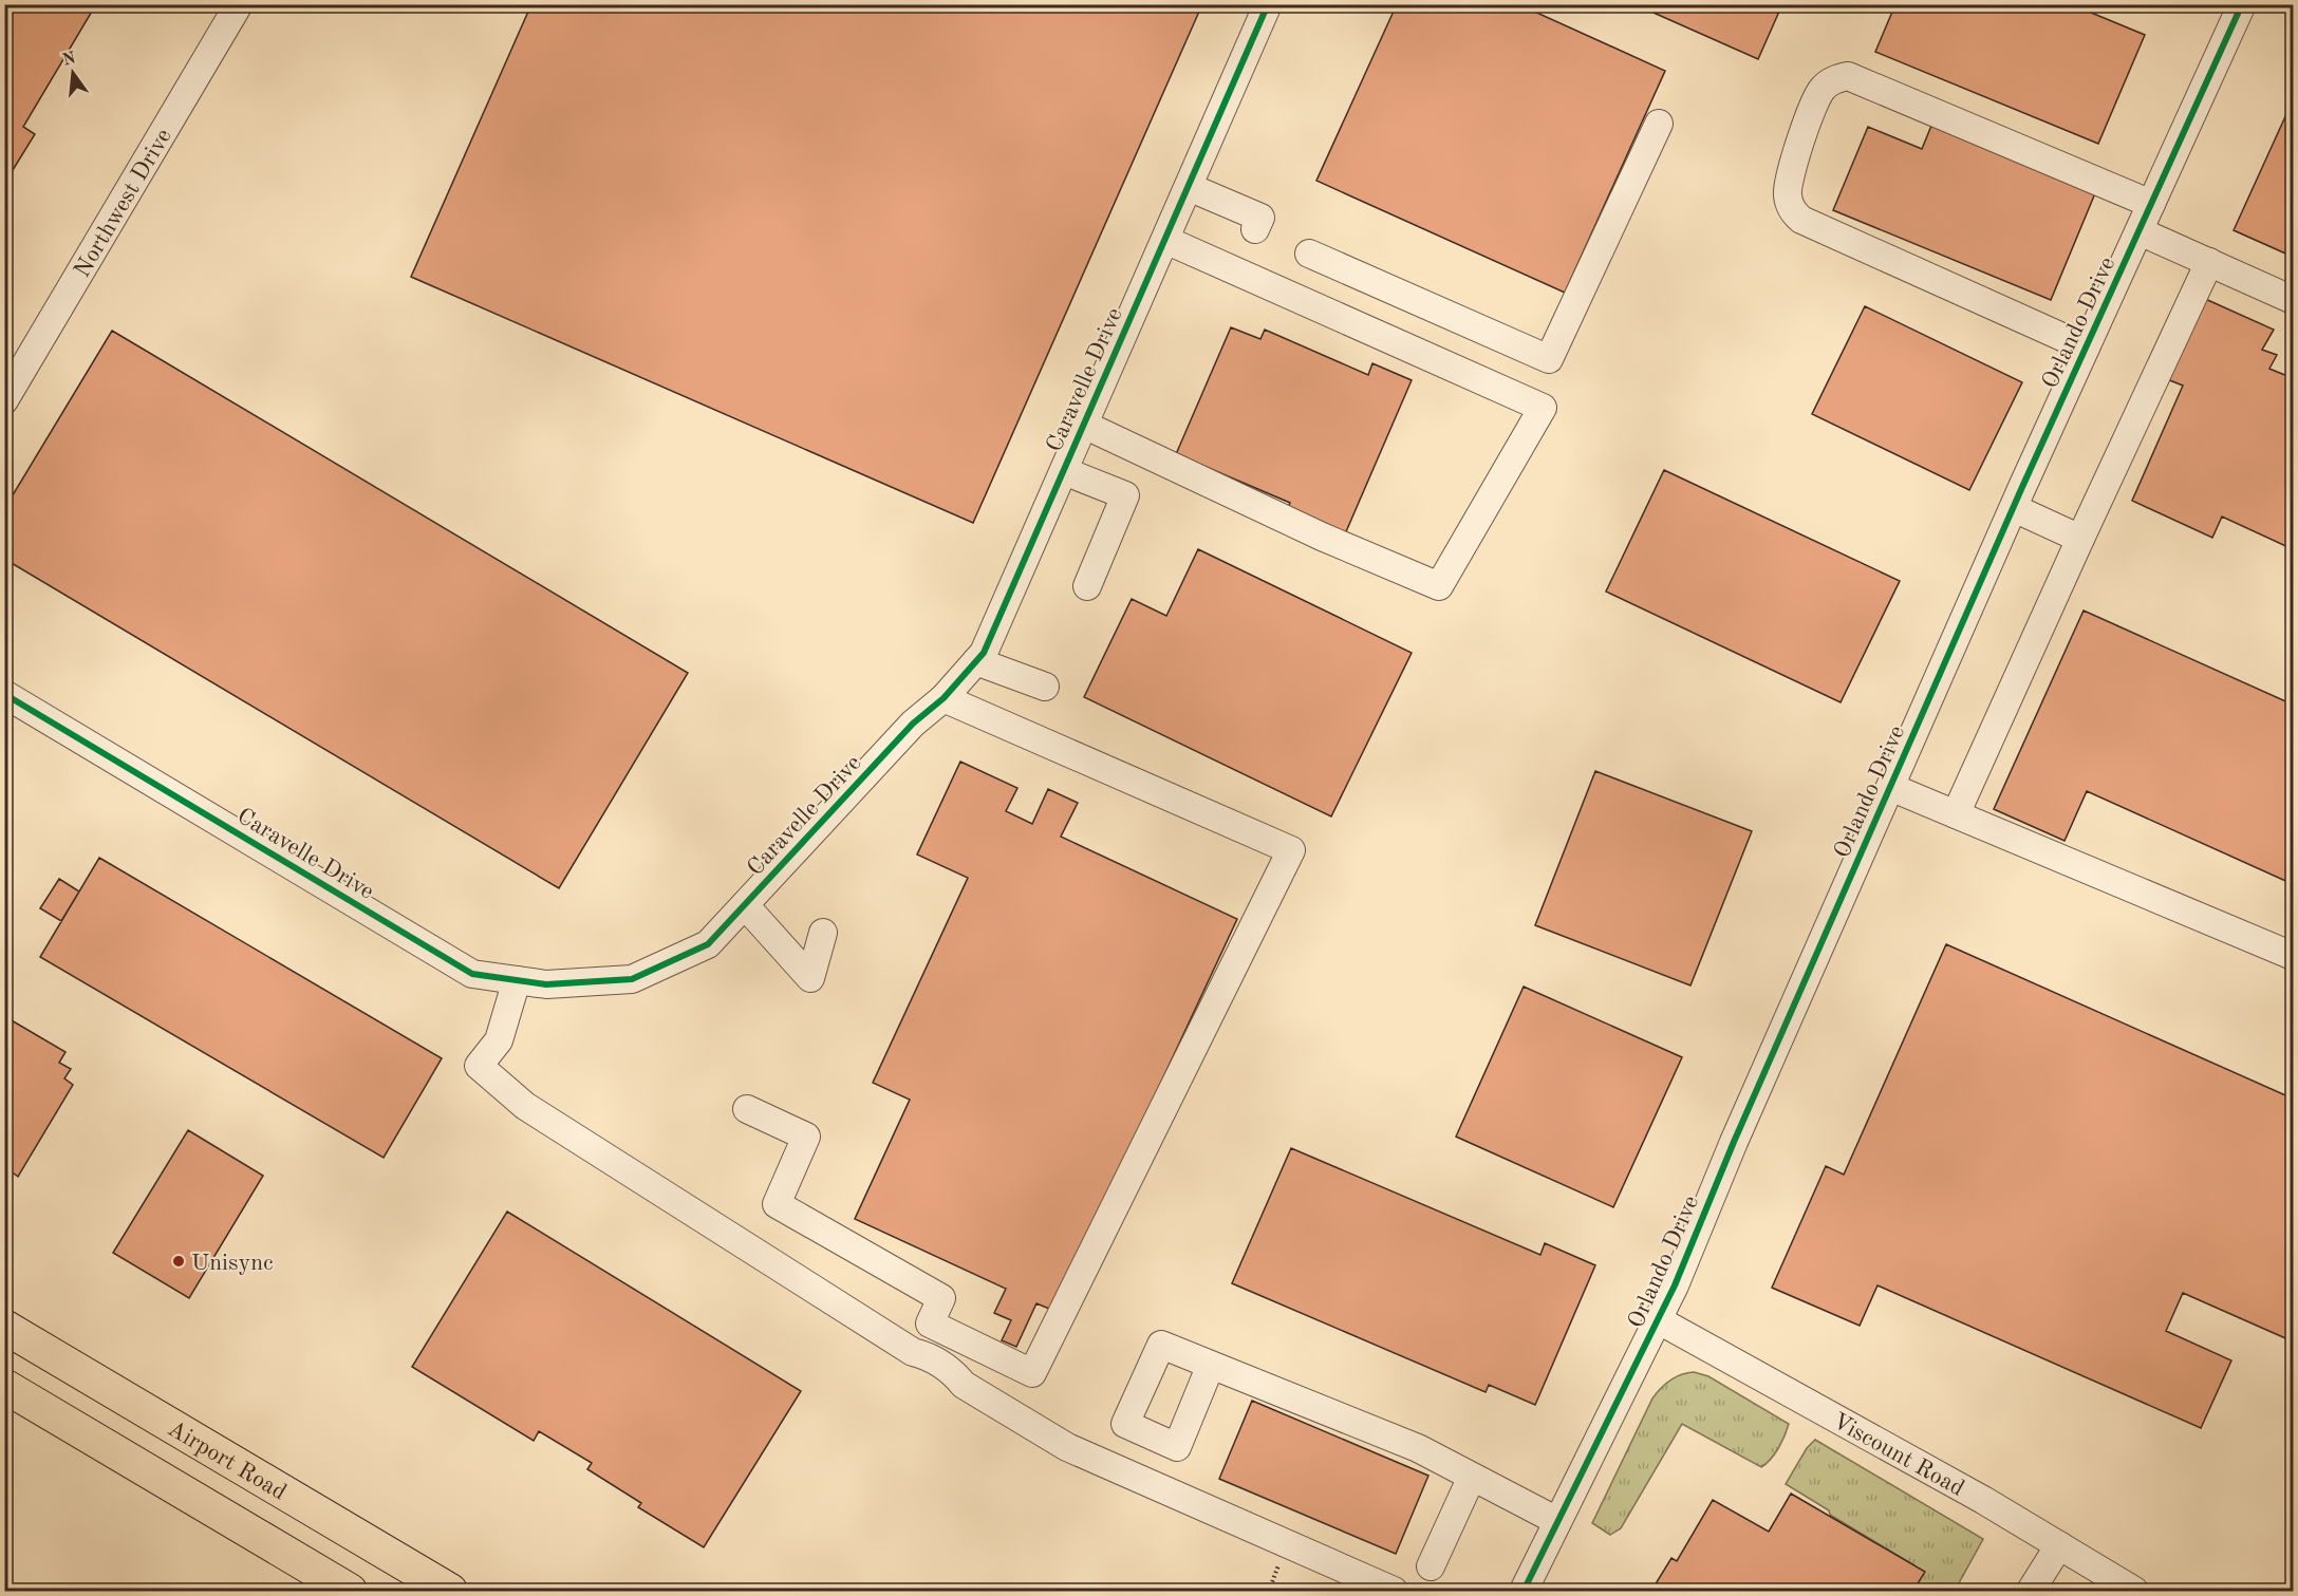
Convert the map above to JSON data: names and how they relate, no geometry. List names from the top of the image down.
{
  "streets": {
    "main road": ["Airport Road"],
    "street": [
      "Northwest Drive",
      "Orlando Drive",
      "Caravelle Drive",
      "Viscount Road"
    ]
  },
  "crossings": [
    ["Orlando Drive", "Viscount Road"]
  ],
  "places": ["Unisync"],
  "north": "top"
}
